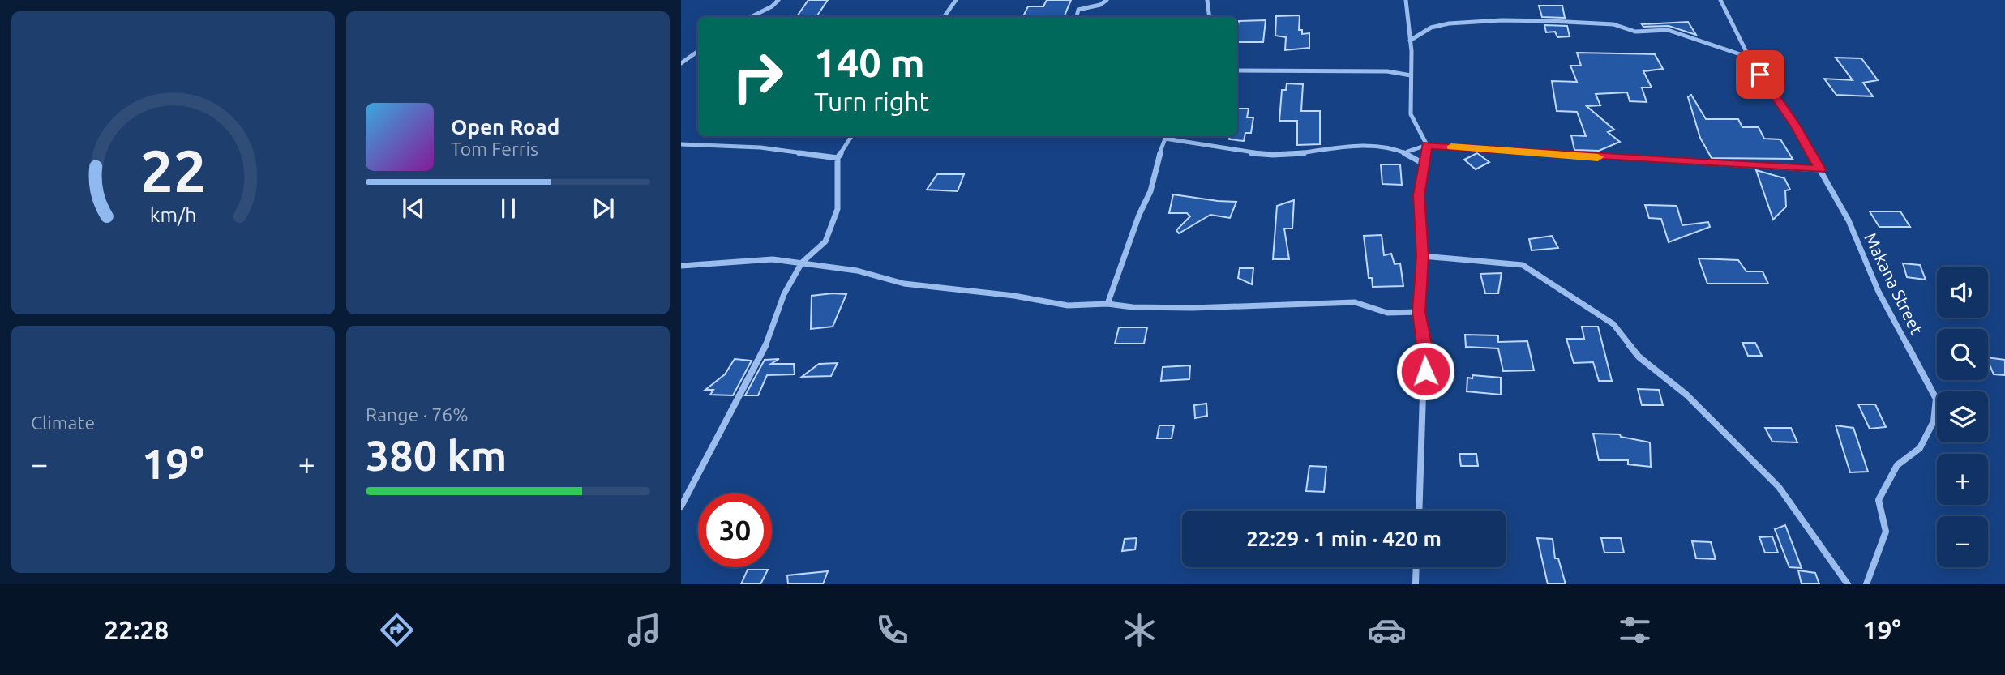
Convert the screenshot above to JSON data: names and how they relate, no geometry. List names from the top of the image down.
{
  "streets": {
    "street": ["Makana Street"]
  },
  "page": {
    "turn": ["140 m", "Turn right"],
    "song": ["Open Road", "Tom Ferris"],
    "map_buttons": ["+", "−"],
    "tile": [
      "Climate",
      ["Range · 76%", "380 km"]
    ],
    "heat": ["−", "19°", "+"],
    "limit": "30",
    "trip": "22:29 · 1 min · 420 m",
    "tabs": ["22:28", "19°"],
    "gauge": ["22", "km/h"]
  }
}
